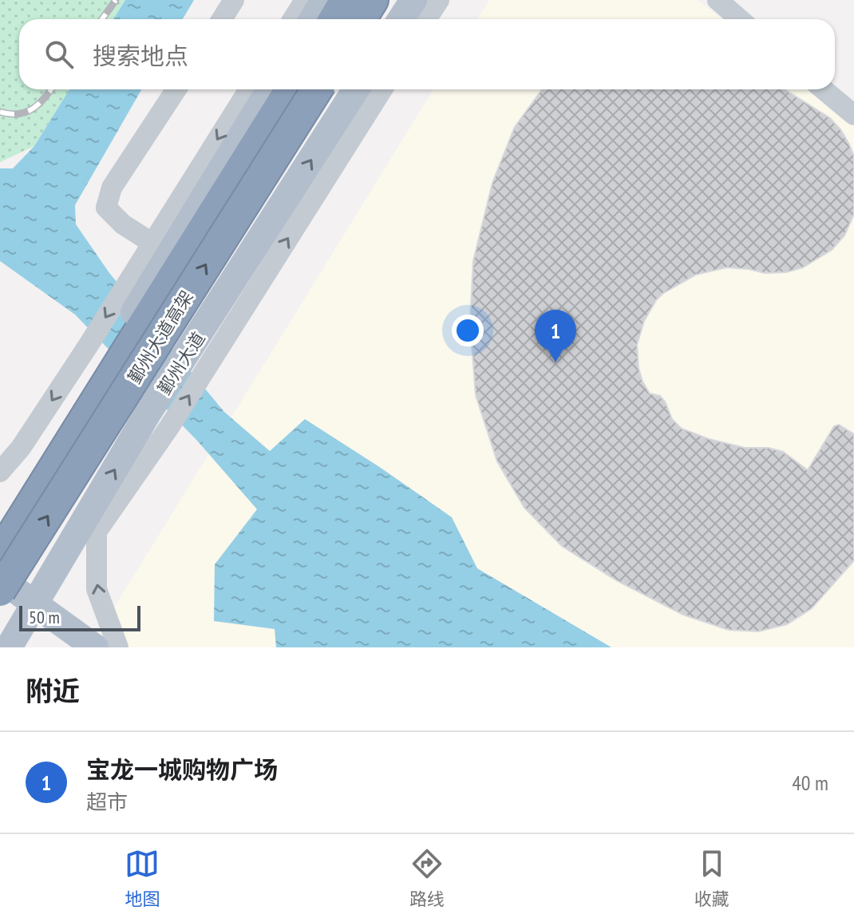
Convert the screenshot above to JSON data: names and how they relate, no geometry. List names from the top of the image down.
{
  "streets": {
    "highway": ["鄞州大道高架"],
    "main road": ["鄞州大道"]
  },
  "scale_bar": "50 m",
  "page": {
    "search": "搜索地点",
    "pins": "1",
    "scale": "50 m",
    "heading": "附近",
    "list": [
      {
        "mark": "1",
        "name": "宝龙一城购物广场",
        "note": "超市",
        "value": "40 m"
      }
    ],
    "nav": ["地图", "路线", "收藏"]
  }
}
